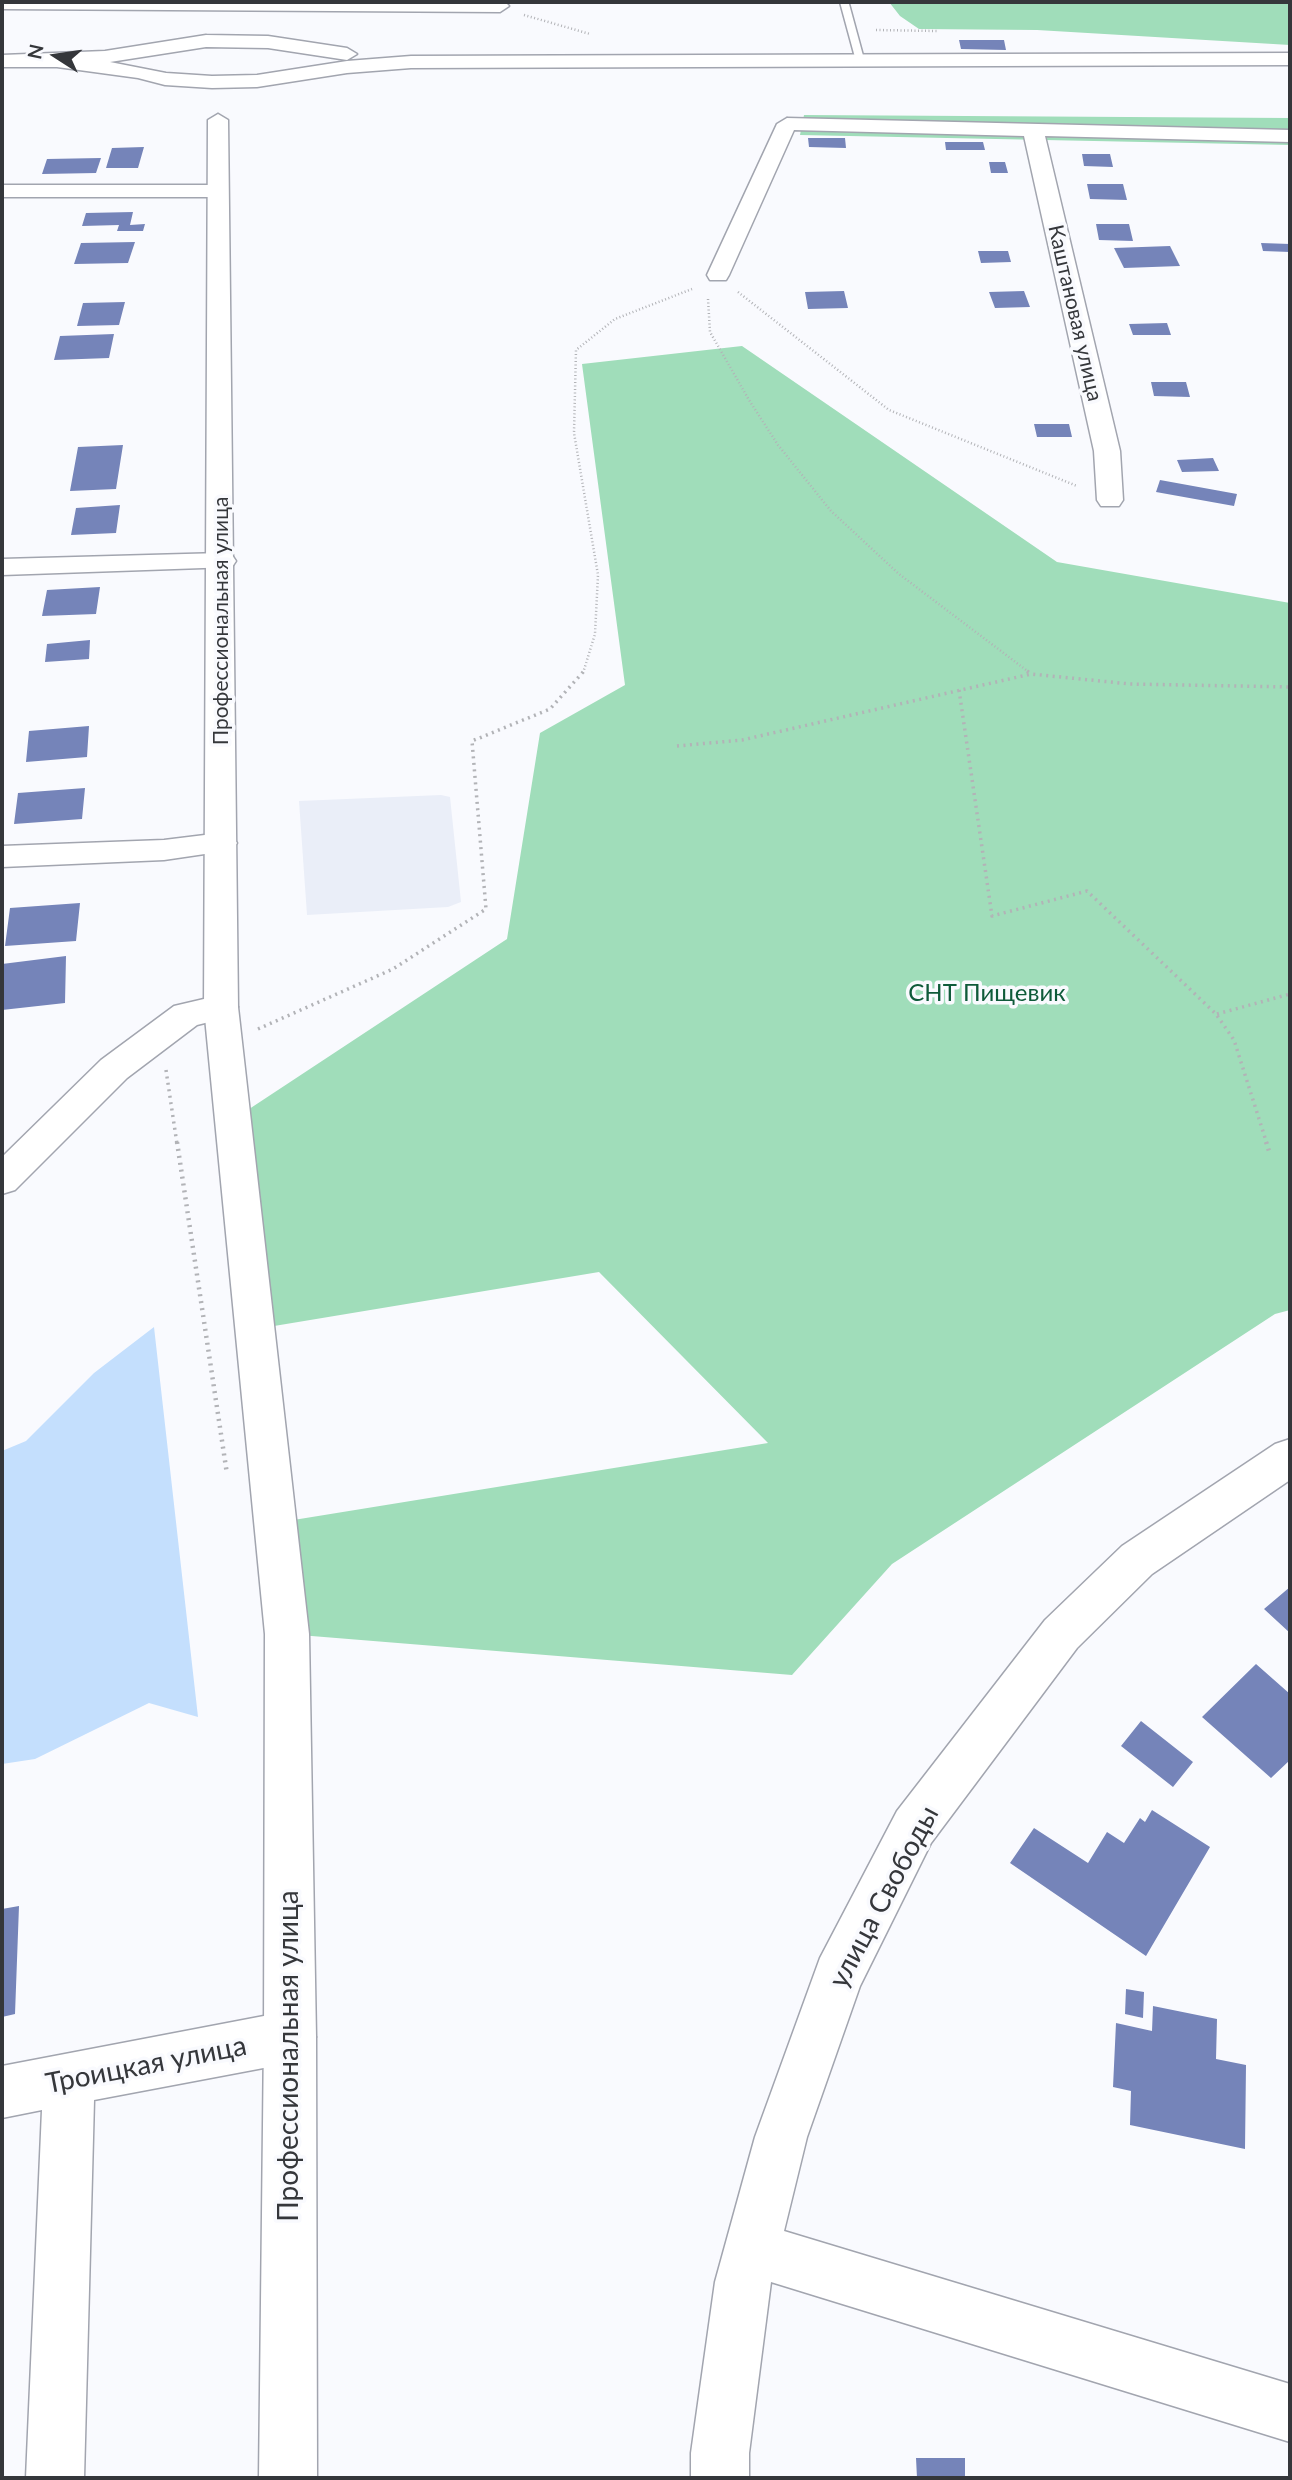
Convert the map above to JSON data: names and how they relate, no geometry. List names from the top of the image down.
{
  "streets": {
    "street": [
      "Каштановая улица",
      "Профессиональная улица",
      "улица Свободы",
      "Троицкая улица"
    ]
  },
  "crossings": [
    ["Профессиональная улица", "Троицкая улица"]
  ],
  "parks": ["СНТ Пищевик"],
  "north": "left"
}
